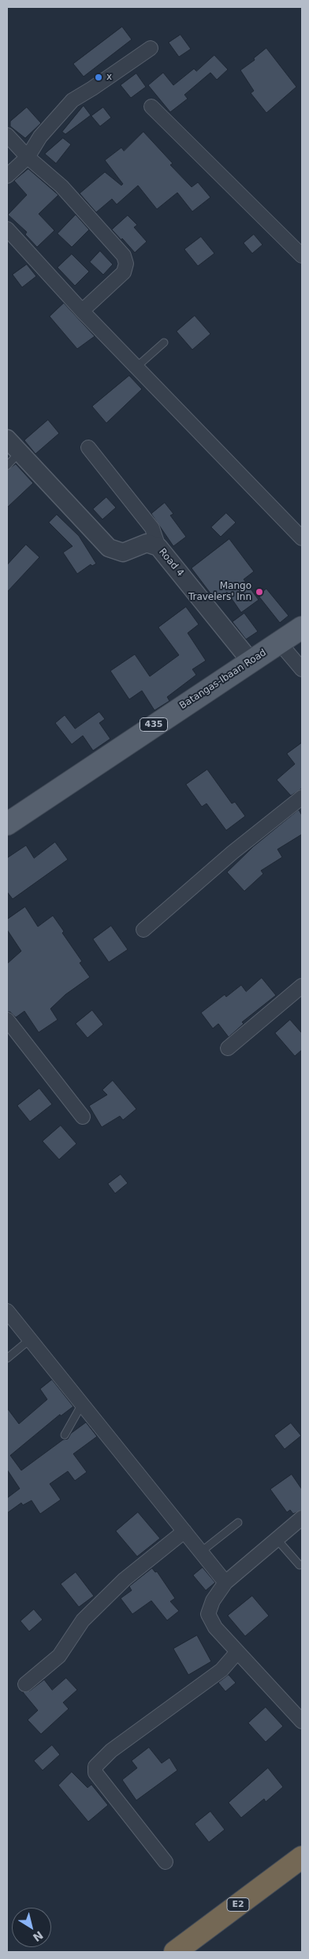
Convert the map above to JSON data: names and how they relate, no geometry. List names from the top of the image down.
{
  "streets": {
    "highway": ["E2"],
    "main road": ["Batangas-Ibaan Road", "435"],
    "street": ["Road 4"]
  },
  "crossings": [
    ["Road 4", "Batangas-Ibaan Road"]
  ],
  "places": ["x", "Mango Travelers' Inn"],
  "north": "bottom right"
}
